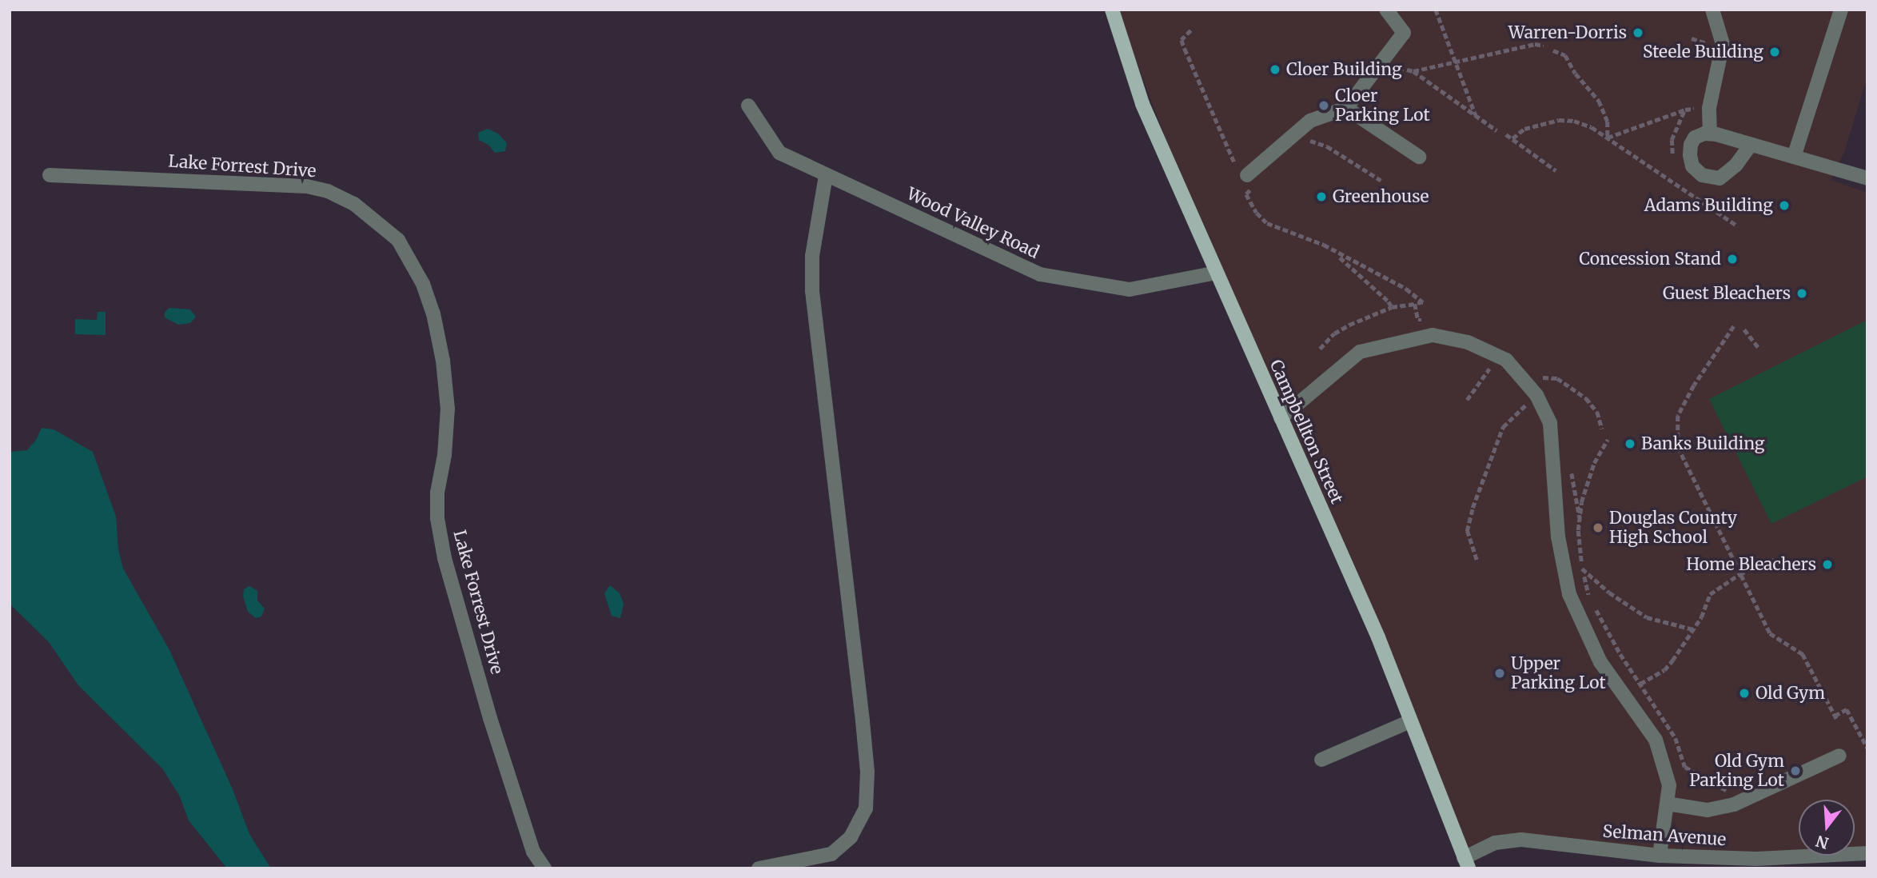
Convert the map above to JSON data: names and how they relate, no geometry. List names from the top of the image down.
{
  "streets": {
    "main road": ["Campbellton Street"],
    "street": ["Lake Forrest Drive", "Wood Valley Road", "Selman Avenue"]
  },
  "crossings": [
    ["Wood Valley Road", "Campbellton Street"],
    ["Campbellton Street", "Selman Avenue"]
  ],
  "places": [
    "Warren-Dorris",
    "Steele Building",
    "Cloer Building",
    "Cloer Parking Lot",
    "Greenhouse",
    "Adams Building",
    "Concession Stand",
    "Guest Bleachers",
    "Banks Building",
    "Douglas County High School",
    "Home Bleachers",
    "Upper Parking Lot",
    "Old Gym",
    "Old Gym Parking Lot"
  ],
  "north": "bottom"
}
